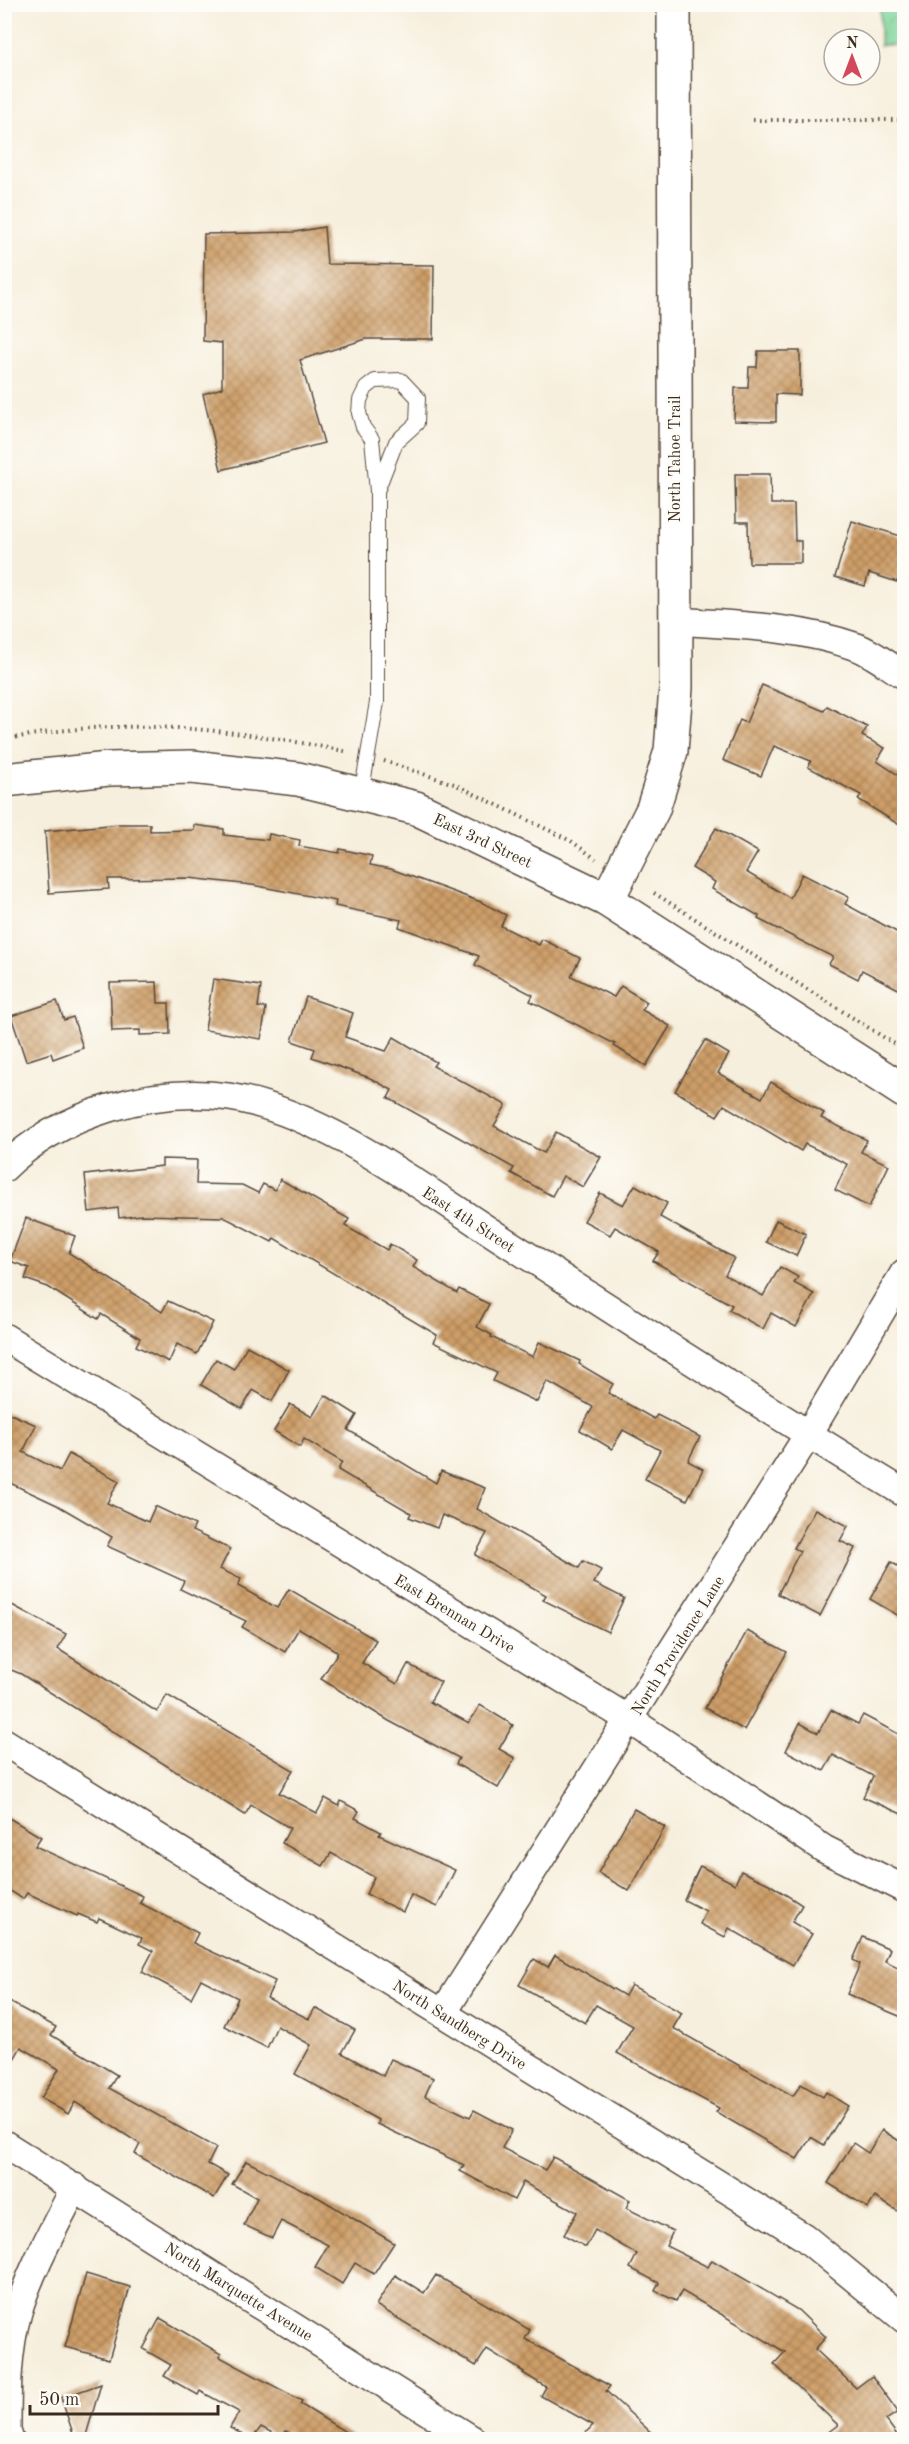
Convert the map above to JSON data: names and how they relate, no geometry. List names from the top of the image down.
{
  "streets": {
    "street": [
      "North Tahoe Trail",
      "East 3rd Street",
      "East 4th Street",
      "East Brennan Drive",
      "North Providence Lane",
      "North Sandberg Drive",
      "North Marquette Avenue"
    ]
  },
  "crossings": [
    ["North Tahoe Trail", "East 3rd Street"],
    ["East 4th Street", "North Providence Lane"],
    ["East Brennan Drive", "North Providence Lane"],
    ["North Providence Lane", "North Sandberg Drive"]
  ],
  "scale_bar": "50 m",
  "north": "top"
}
